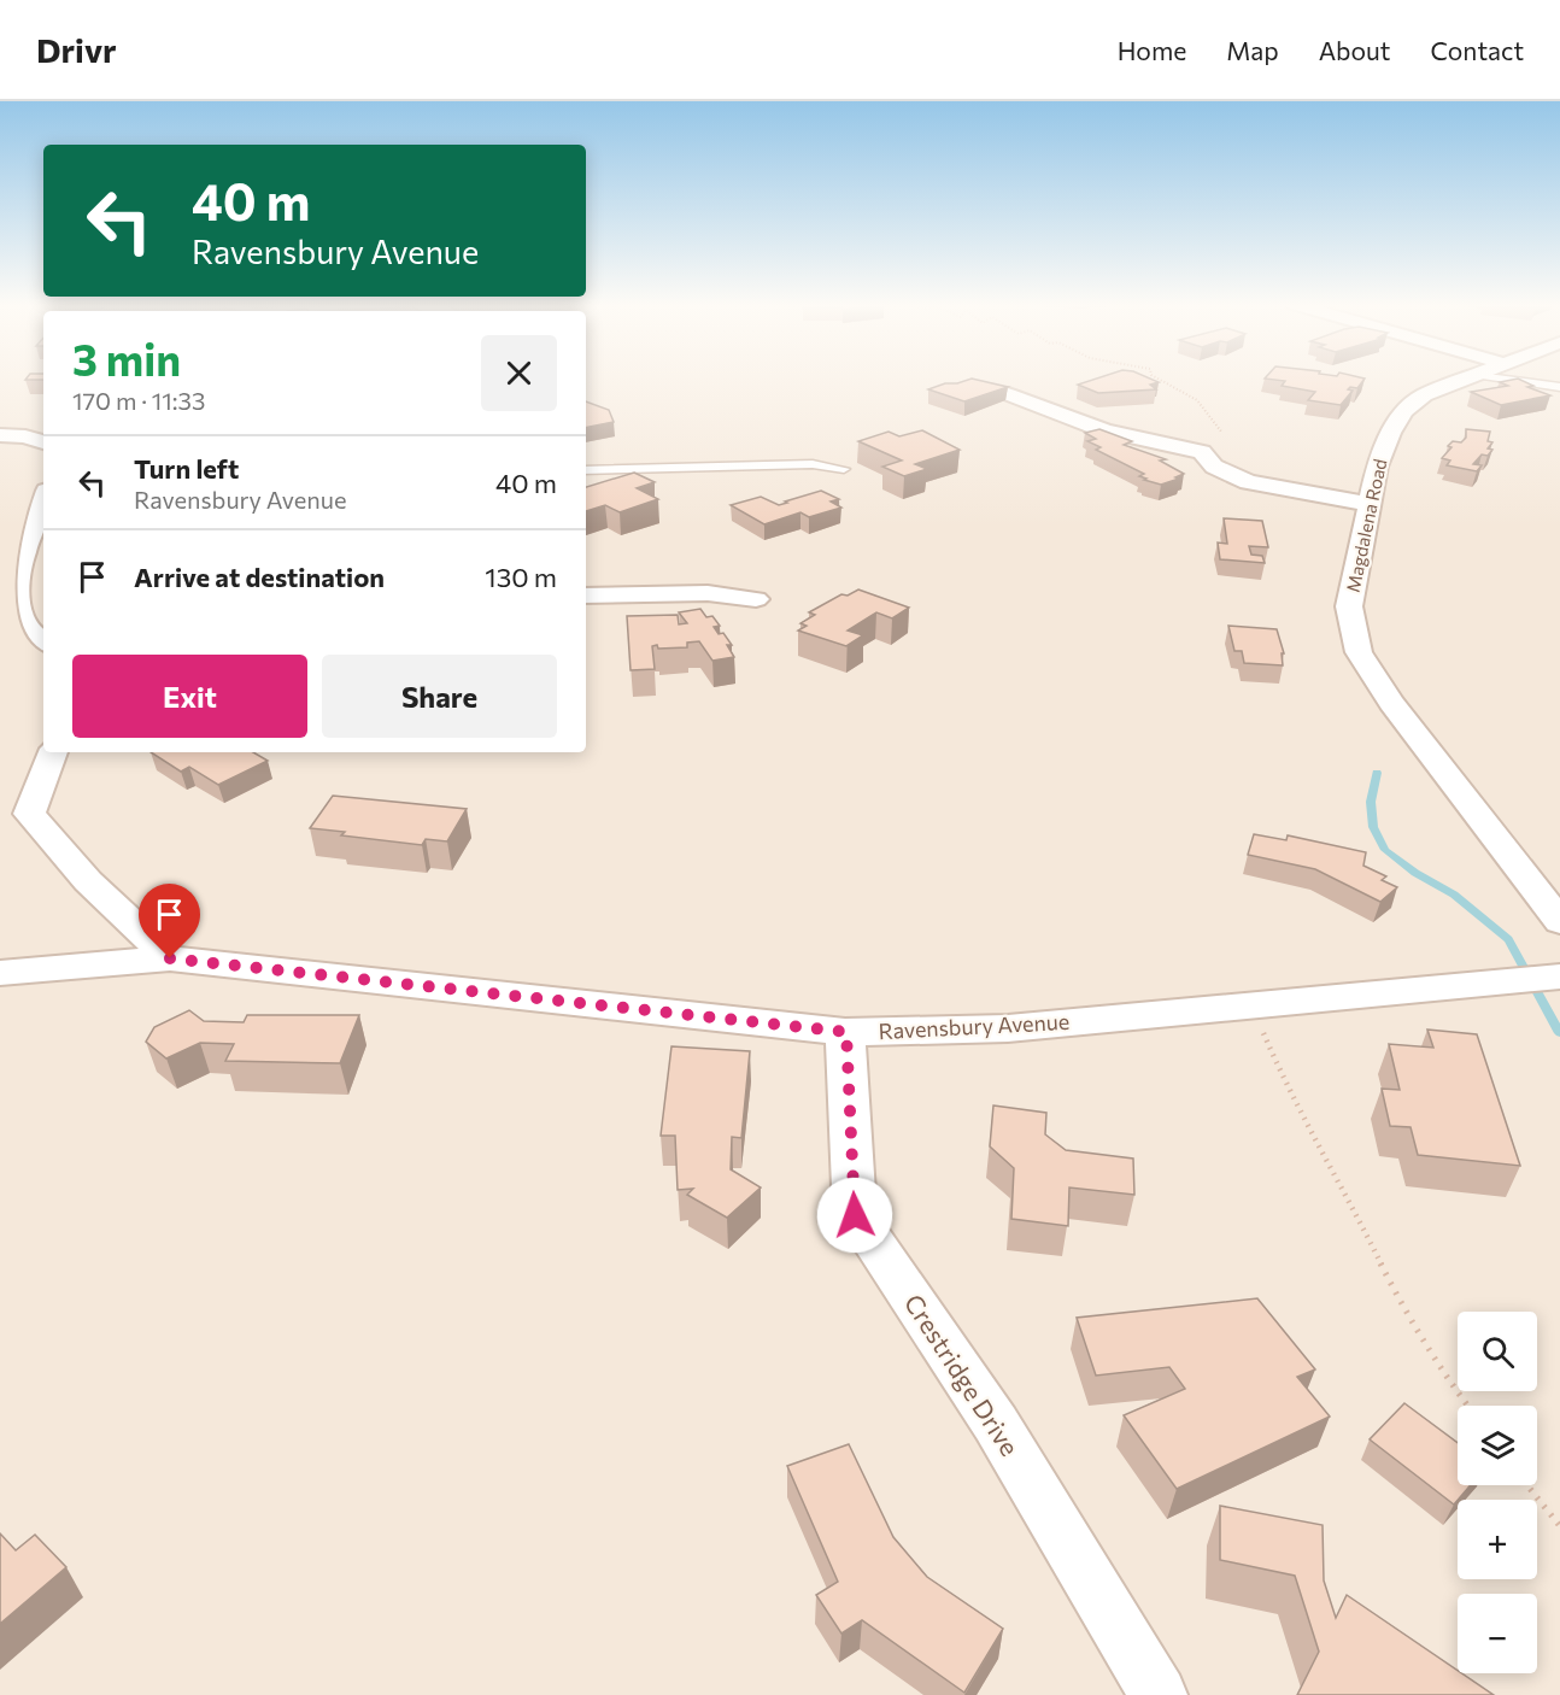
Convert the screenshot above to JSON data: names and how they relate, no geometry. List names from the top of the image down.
{
  "streets": {
    "street": ["Magdalena Road", "Ravensbury Avenue", "Crestridge Drive"]
  },
  "crossings": [
    ["Ravensbury Avenue", "Crestridge Drive"]
  ],
  "page": {
    "header": "Drivr",
    "nav": [
      "Home",
      "Map",
      "About",
      "Contact"
    ],
    "turn": ["40 m", "Ravensbury Avenue"],
    "heading": ["3 min", "170 m · 11:33"],
    "list": [
      {
        "name": "Turn left",
        "note": "Ravensbury Avenue",
        "value": "40 m"
      },
      {
        "name": "Arrive at destination",
        "value": "130 m"
      }
    ],
    "buttons": ["Exit", "Share"],
    "map_buttons": ["+", "−"]
  }
}
